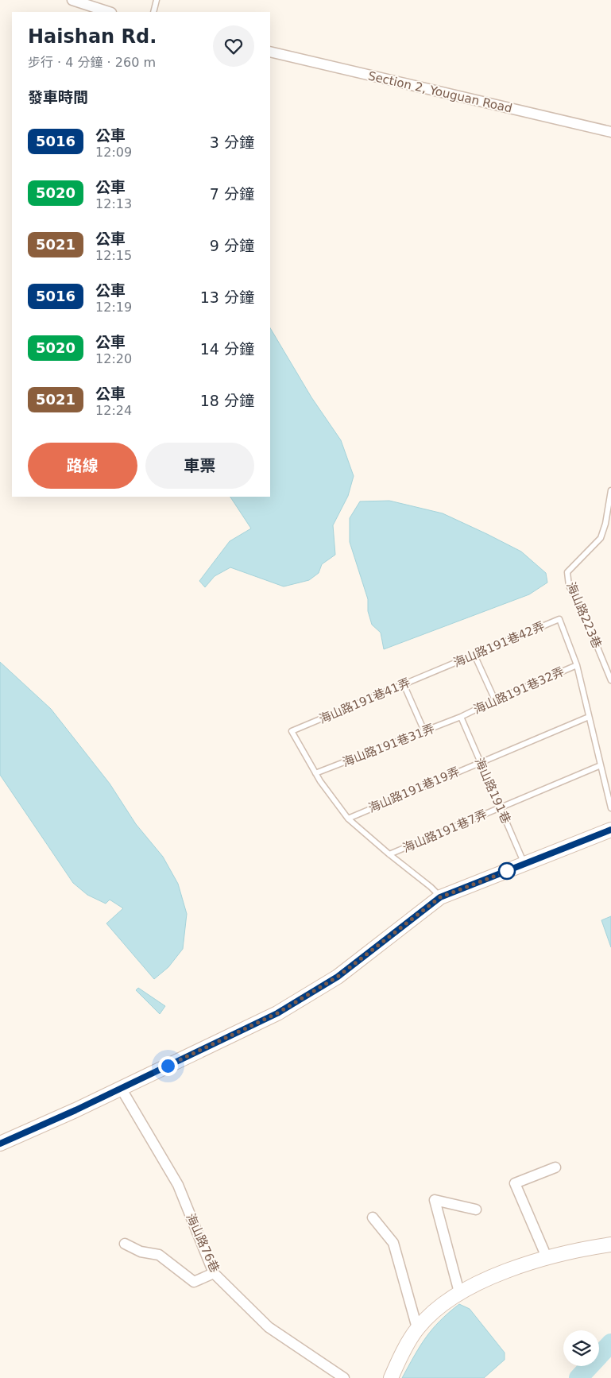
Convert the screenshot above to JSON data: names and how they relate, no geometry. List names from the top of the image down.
{
  "streets": {
    "street": ["Section 2, Youguan Road", "海山路76巷"],
    "lane": [
      "海山路223巷",
      "海山路191巷42弄",
      "海山路191巷32弄",
      "海山路191巷41弄",
      "海山路191巷31弄",
      "海山路191巷19弄",
      "海山路191巷",
      "海山路191巷7弄"
    ]
  },
  "crossings": [
    ["海山路191巷42弄", "海山路191巷32弄"],
    ["海山路191巷42弄", "海山路191巷41弄"],
    ["海山路191巷32弄", "海山路191巷31弄"],
    ["海山路191巷32弄", "海山路191巷"],
    ["海山路191巷41弄", "海山路191巷31弄"],
    ["海山路191巷31弄", "海山路191巷"],
    ["海山路191巷19弄", "海山路191巷"],
    ["海山路191巷", "海山路191巷7弄"]
  ],
  "lines": ["bus line 5016"],
  "page": {
    "heading": [
      ["Haishan Rd.", "步行 · 4 分鐘 · 260 m"],
      "發車時間"
    ],
    "list": [
      {
        "mark": "5016",
        "name": "公車",
        "note": "12:09",
        "value": "3 分鐘"
      },
      {
        "mark": "5020",
        "name": "公車",
        "note": "12:13",
        "value": "7 分鐘"
      },
      {
        "mark": "5021",
        "name": "公車",
        "note": "12:15",
        "value": "9 分鐘"
      },
      {
        "mark": "5016",
        "name": "公車",
        "note": "12:19",
        "value": "13 分鐘"
      },
      {
        "mark": "5020",
        "name": "公車",
        "note": "12:20",
        "value": "14 分鐘"
      },
      {
        "mark": "5021",
        "name": "公車",
        "note": "12:24",
        "value": "18 分鐘"
      }
    ],
    "buttons": ["路線", "車票"]
  }
}
